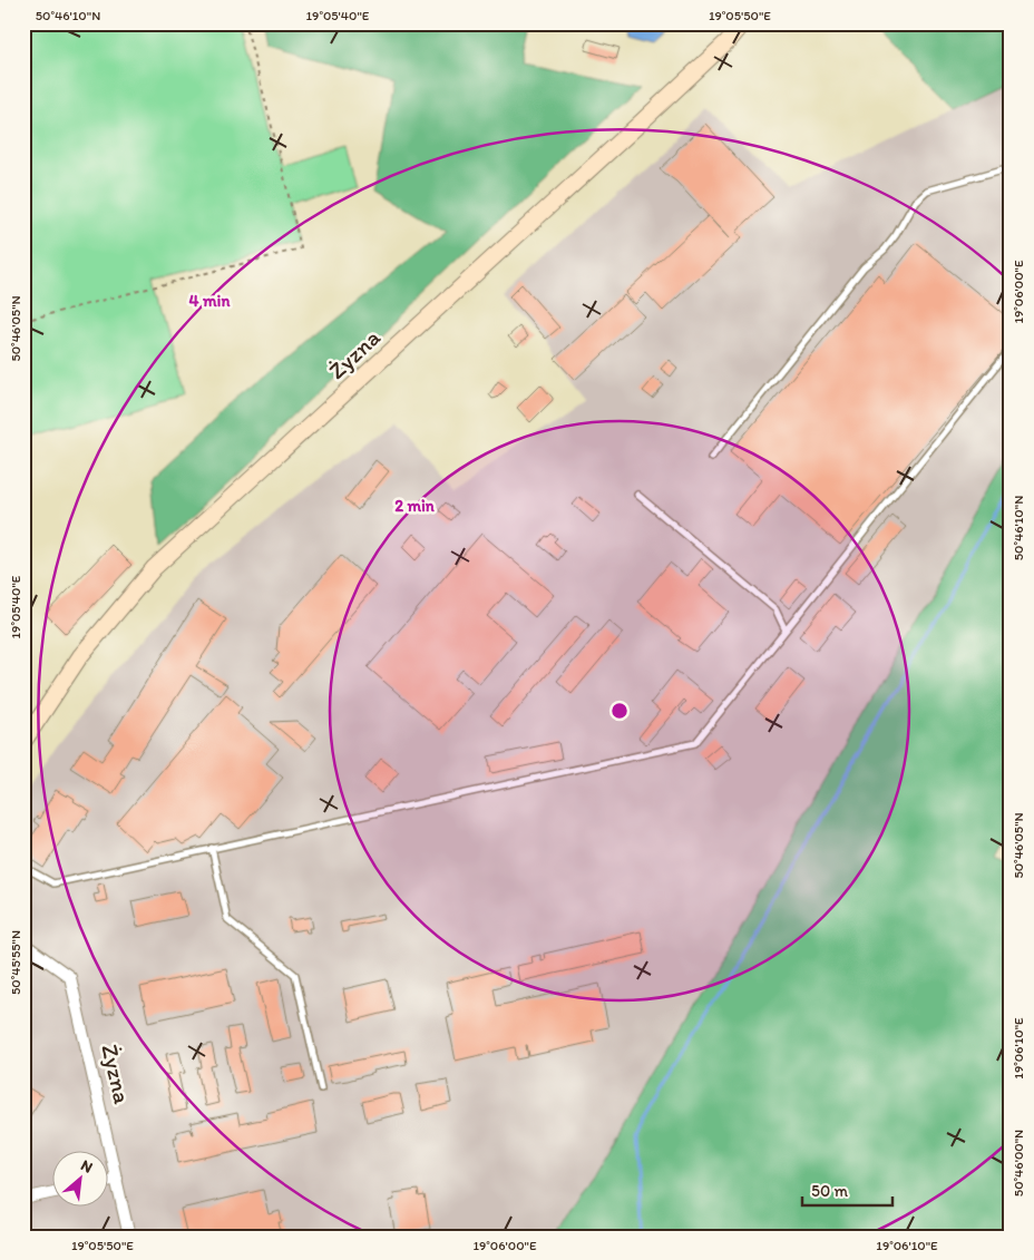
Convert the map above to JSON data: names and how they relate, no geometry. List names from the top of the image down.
{
  "streets": {
    "street": ["Żyzna"]
  },
  "scale_bar": "50 m",
  "north": "top right",
  "coordinates": [
    "50°46'10\"N",
    "19°05'40\"E",
    "19°05'50\"E",
    "19°06'00\"E",
    "50°46'05\"N",
    "50°45'55\"N",
    "19°06'10\"E",
    "50°46'00\"N"
  ],
  "rings": ["4 min", "2 min"]
}
